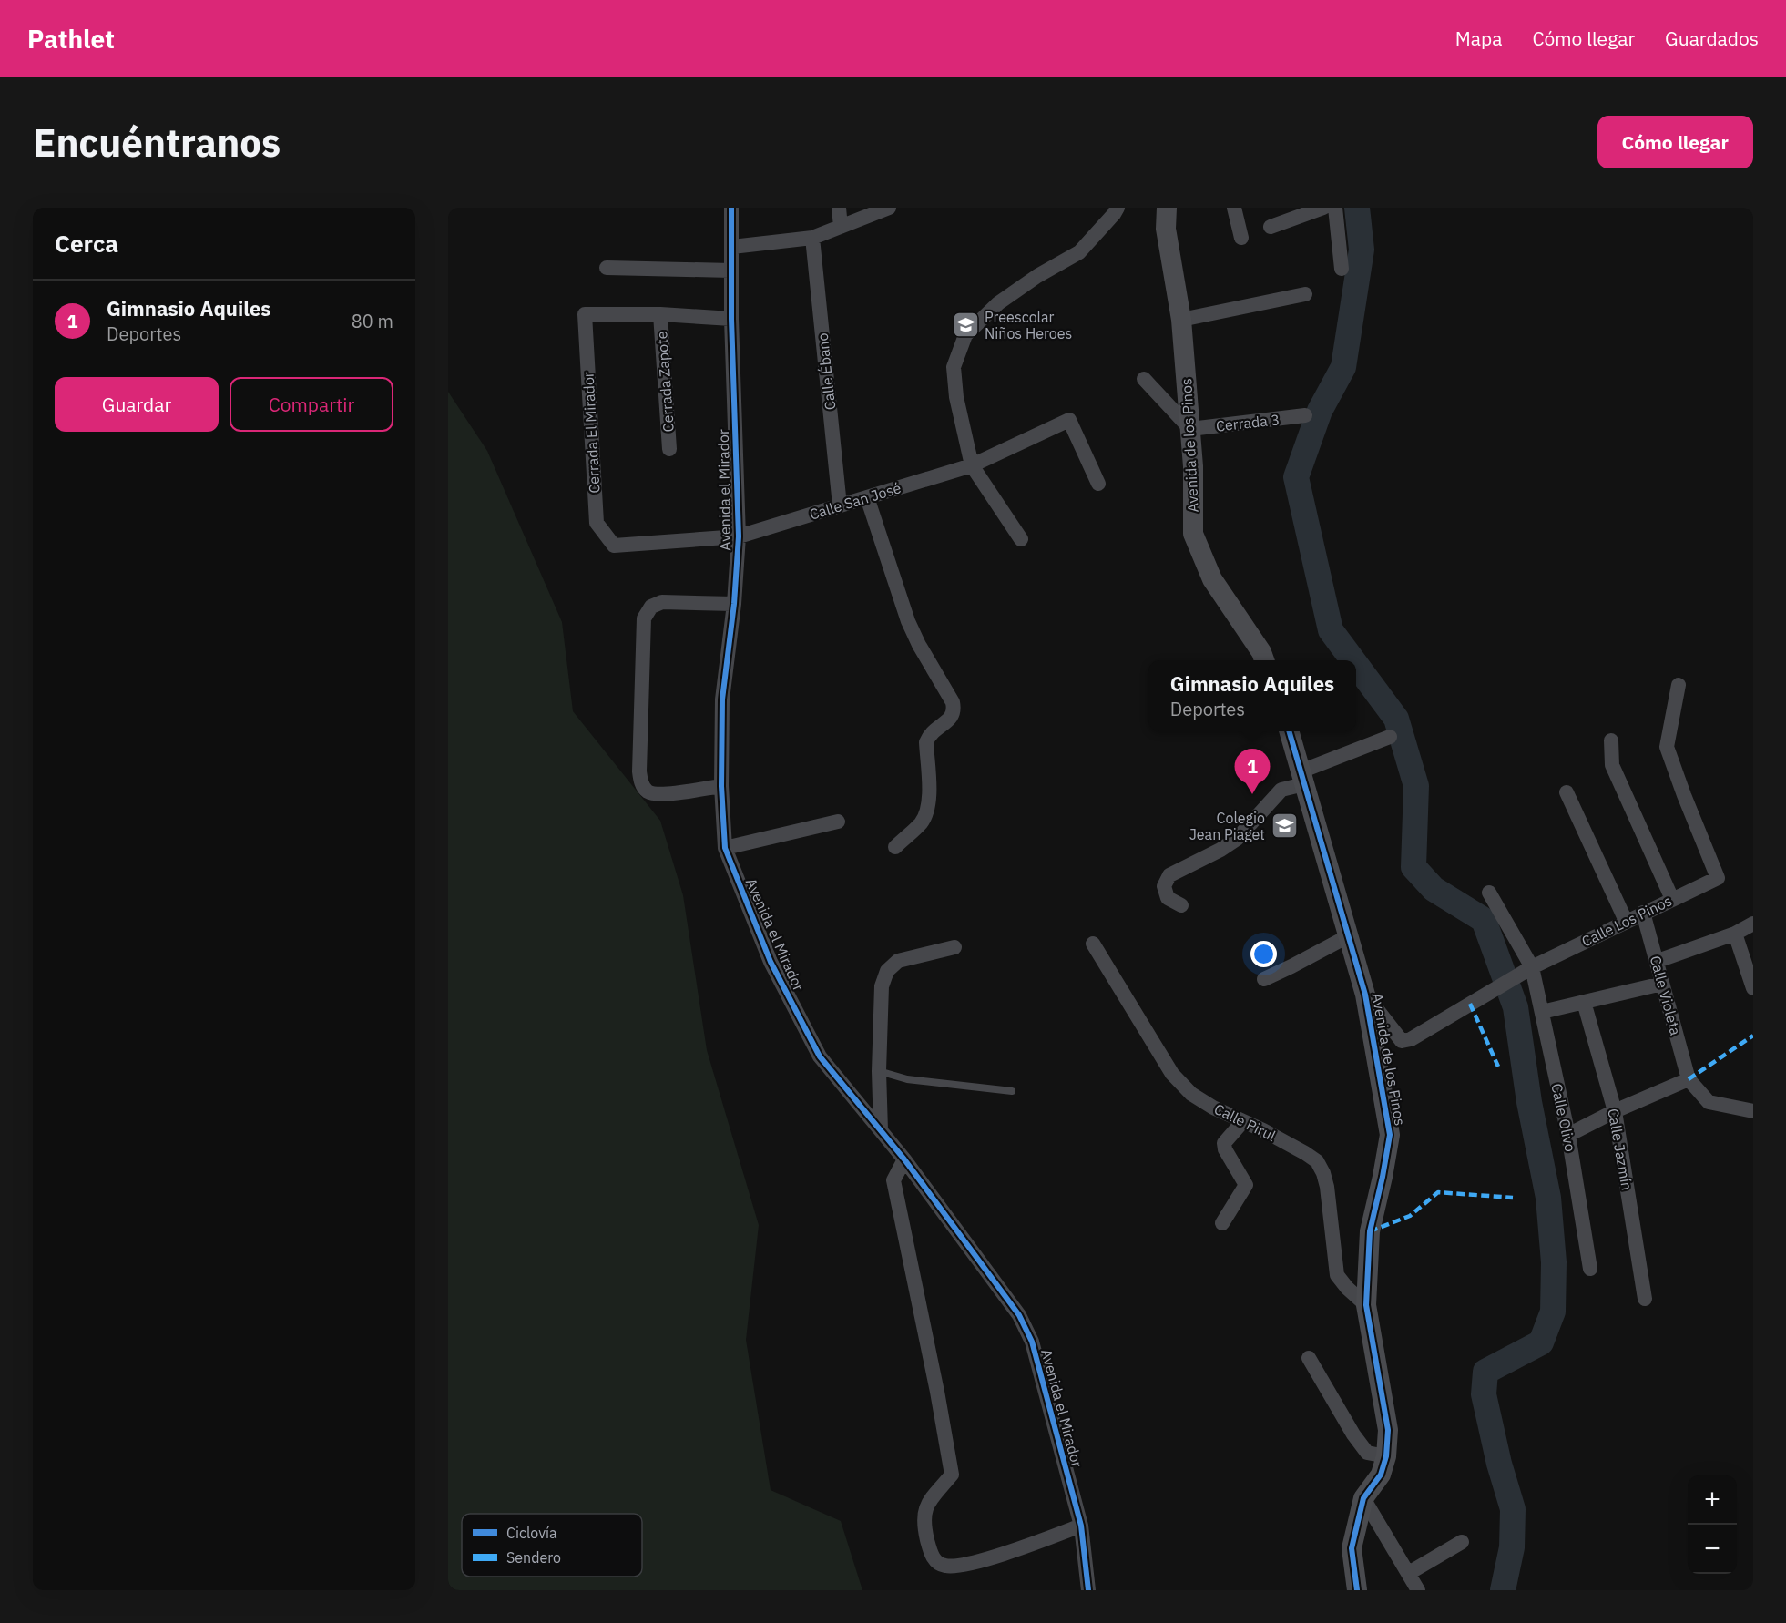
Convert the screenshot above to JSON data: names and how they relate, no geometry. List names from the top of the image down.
{
  "streets": {
    "street": [
      "Calle Ébano",
      "Cerrada Zapote",
      "Cerrada 3",
      "Cerrada El Mirador",
      "Avenida de los Pinos",
      "Avenida el Mirador",
      "Calle San José",
      "Calle Los Pinos",
      "Calle Violeta",
      "Calle Olivo",
      "Calle Pirul",
      "Calle Jazmín"
    ]
  },
  "crossings": [
    ["Calle Ébano", "Calle San José"],
    ["Cerrada Zapote", "Cerrada El Mirador"],
    ["Cerrada 3", "Avenida de los Pinos"],
    ["Cerrada El Mirador", "Calle San José"],
    ["Avenida de los Pinos", "Calle Los Pinos"],
    ["Avenida de los Pinos", "Calle Pirul"],
    ["Avenida el Mirador", "Calle San José"],
    ["Calle Los Pinos", "Calle Violeta"],
    ["Calle Los Pinos", "Calle Olivo"]
  ],
  "places": {
    "school or university": ["Preescolar Niños Heroes", "Colegio Jean Piaget"]
  },
  "legend": ["Ciclovía", "Sendero"],
  "page": {
    "header": "Pathlet",
    "nav": ["Mapa", "Cómo llegar", "Guardados"],
    "buttons": [
      "Cómo llegar",
      ["Guardar", "Compartir"]
    ],
    "title": "Encuéntranos",
    "heading": "Cerca",
    "list": [
      {
        "mark": "1",
        "name": "Gimnasio Aquiles",
        "note": "Deportes",
        "value": "80 m"
      }
    ],
    "popup": ["Gimnasio Aquiles", "Deportes"],
    "pins": "1",
    "map_buttons": ["+", "−"]
  }
}
